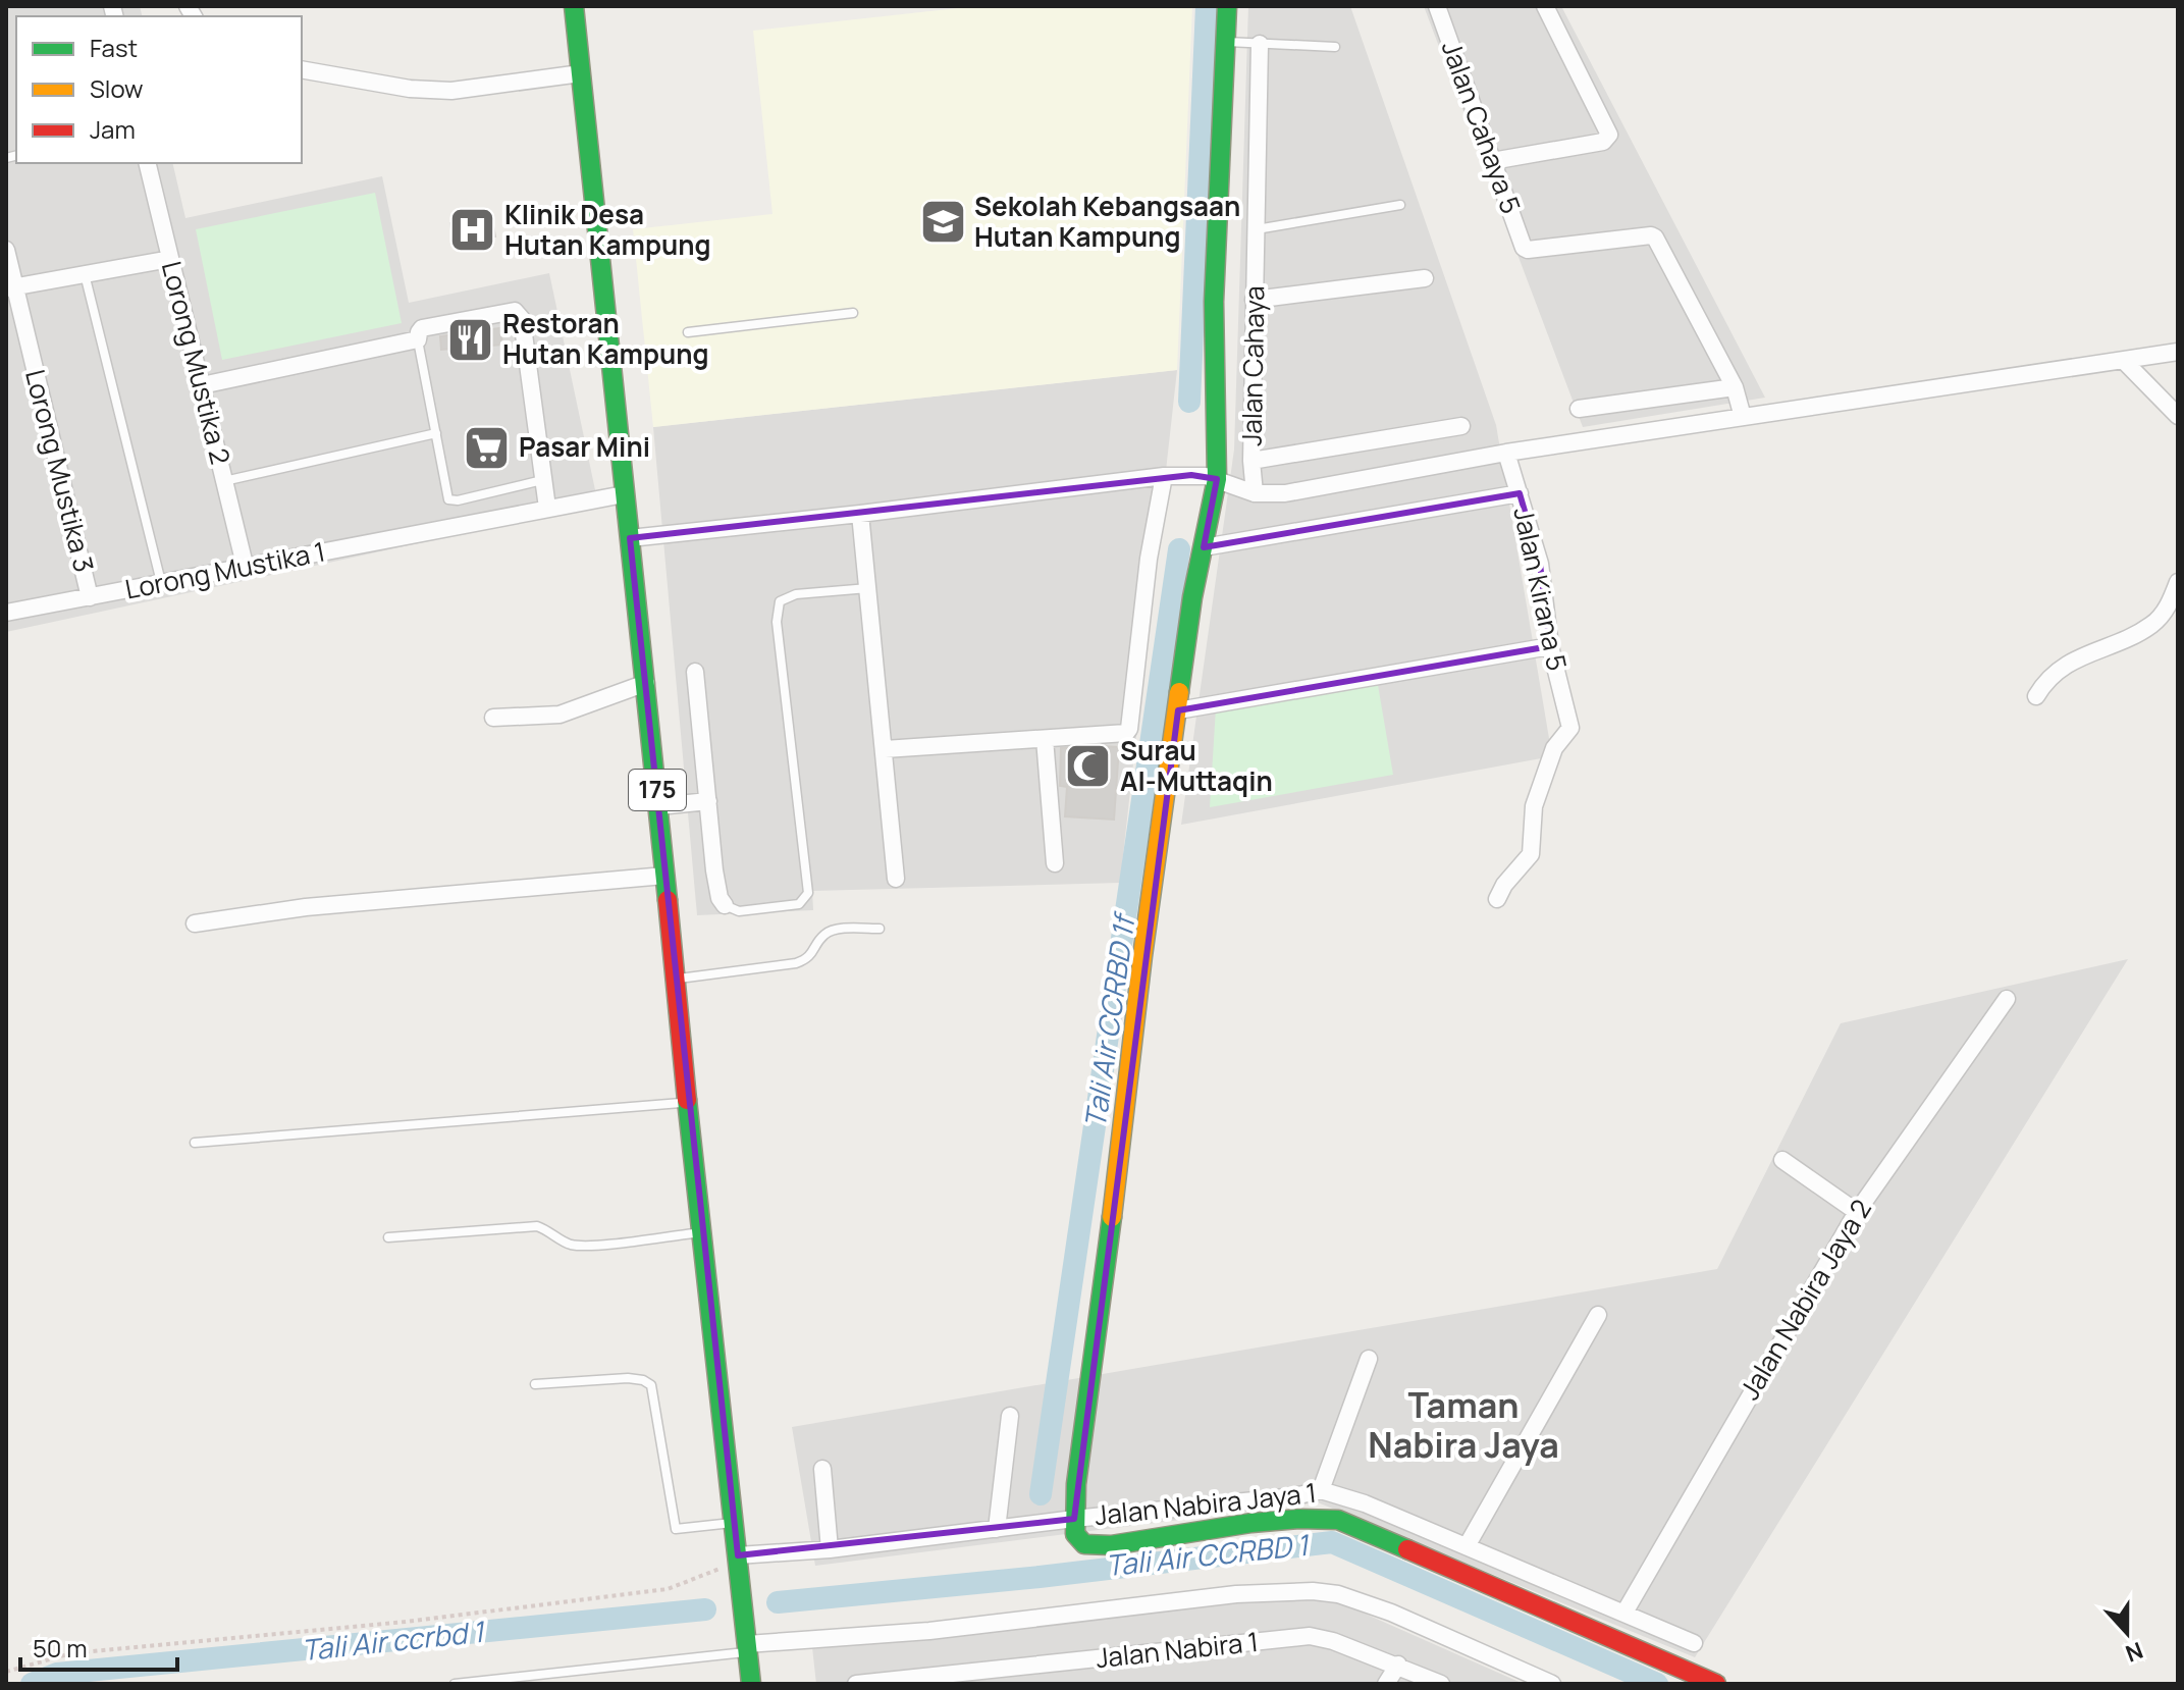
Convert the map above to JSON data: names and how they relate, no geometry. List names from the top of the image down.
{
  "streets": {
    "street": [
      "Jalan Cahaya 5",
      "Lorong Mustika 2",
      "Jalan Cahaya",
      "Lorong Mustika 3",
      "Lorong Mustika 1",
      "Jalan Kirana 5",
      "175",
      "Jalan Nabira Jaya 2",
      "Jalan Nabira Jaya 1",
      "Jalan Nabira 1"
    ]
  },
  "crossings": [
    ["Lorong Mustika 2", "Lorong Mustika 1"],
    ["Lorong Mustika 3", "Lorong Mustika 1"],
    ["Lorong Mustika 1", "175"],
    ["175", "Jalan Nabira Jaya 1"],
    ["Jalan Nabira Jaya 2", "Jalan Nabira Jaya 1"]
  ],
  "districts": ["Taman Nabira Jaya"],
  "water": ["Tali Air CCRBD 1f", "Tali Air CCRBD 1", "Tali Air ccrbd 1"],
  "places": {
    "school or university": ["Sekolah Kebangsaan Hutan Kampung"],
    "hospital": ["Klinik Desa Hutan Kampung"],
    "restaurant": ["Restoran Hutan Kampung"],
    "supermarket": ["Pasar Mini"],
    "mosque": ["Surau Al-Muttaqin"]
  },
  "legend": ["Fast", "Slow", "Jam"],
  "scale_bar": "50 m",
  "north": "bottom"
}
